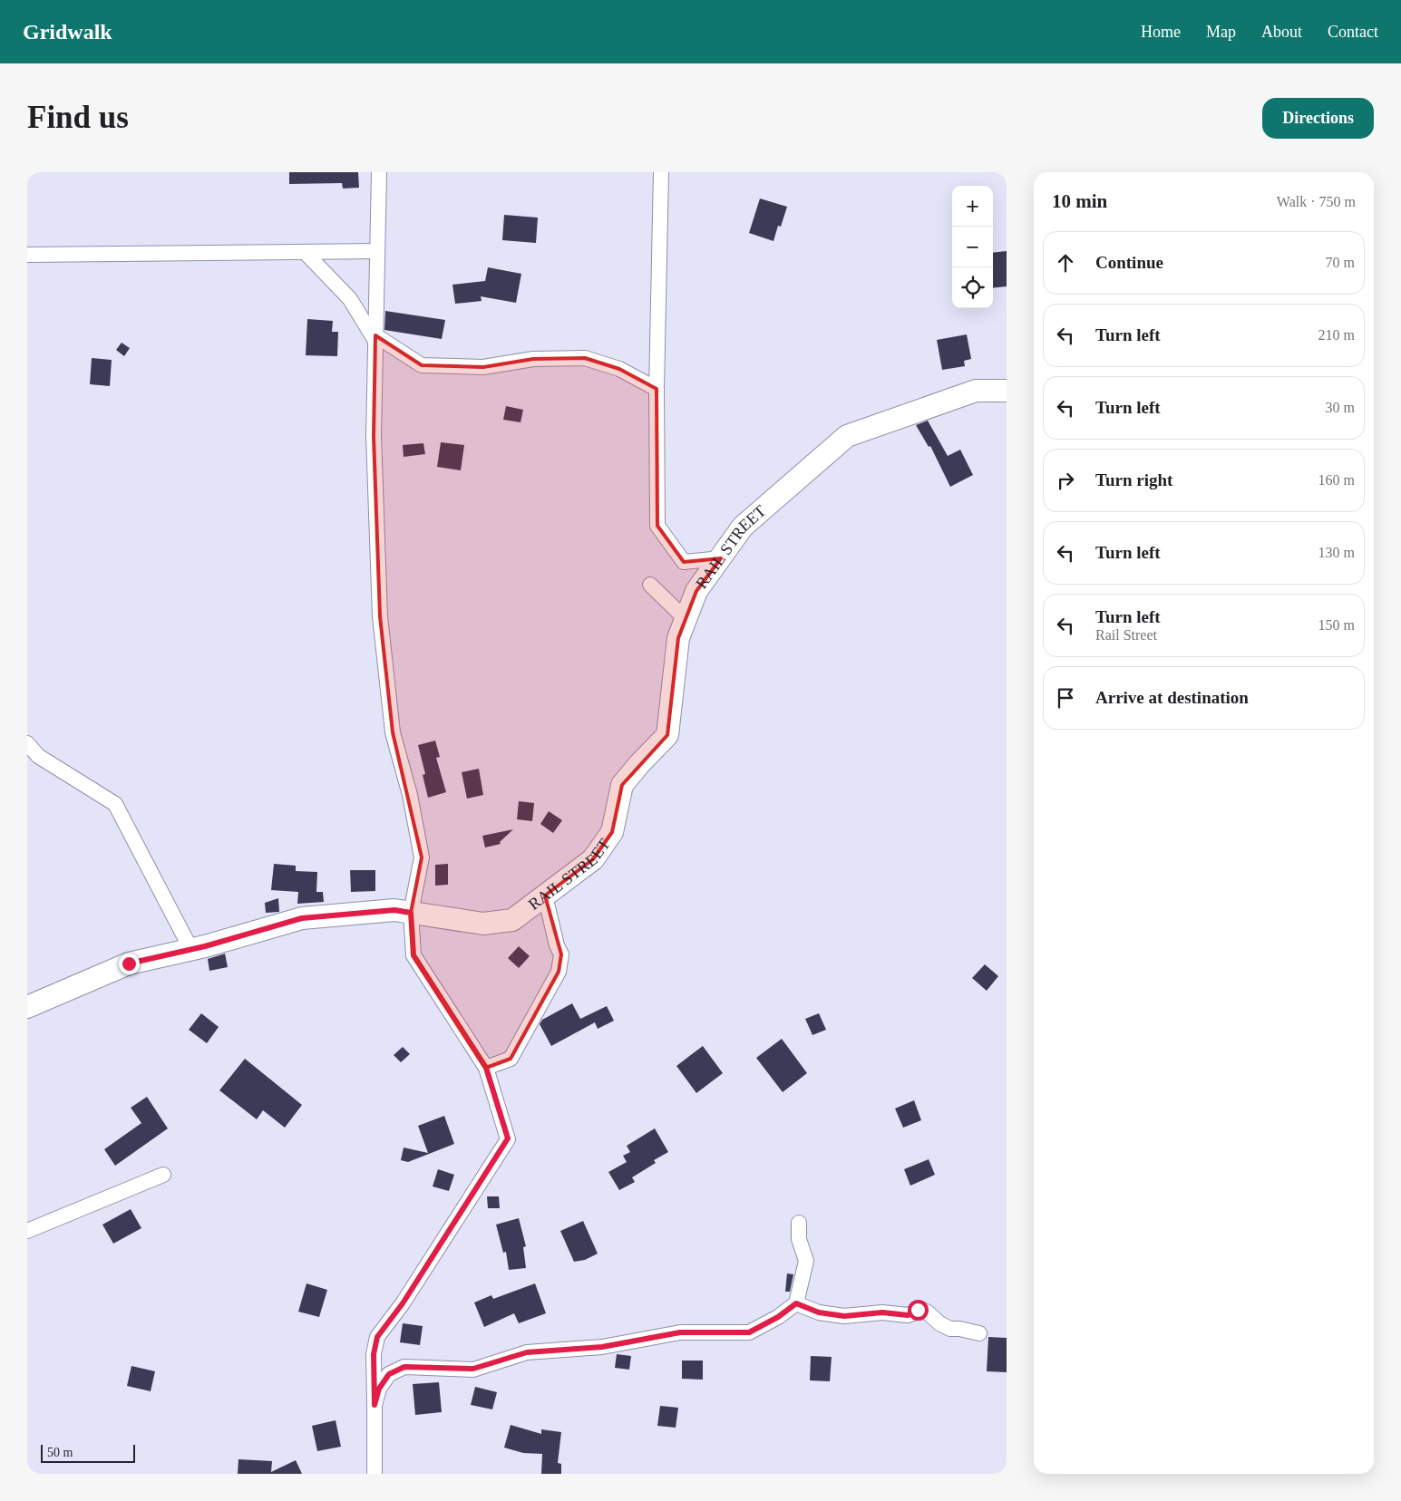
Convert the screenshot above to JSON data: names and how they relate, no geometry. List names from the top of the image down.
{
  "streets": {
    "street": ["RAIL STREET"]
  },
  "scale_bar": "50 m",
  "page": {
    "header": "Gridwalk",
    "nav": [
      "Home",
      "Map",
      "About",
      "Contact"
    ],
    "buttons": "Directions",
    "title": "Find us",
    "heading": ["10 min", "Walk · 750 m"],
    "map_buttons": ["+", "−"],
    "list": [
      ["Continue", "70 m"],
      ["Turn left", "210 m"],
      ["Turn left", "30 m"],
      ["Turn right", "160 m"],
      ["Turn left", "130 m"],
      ["Turn left", "Rail Street", "150 m"],
      "Arrive at destination"
    ],
    "scale": "50 m"
  }
}
